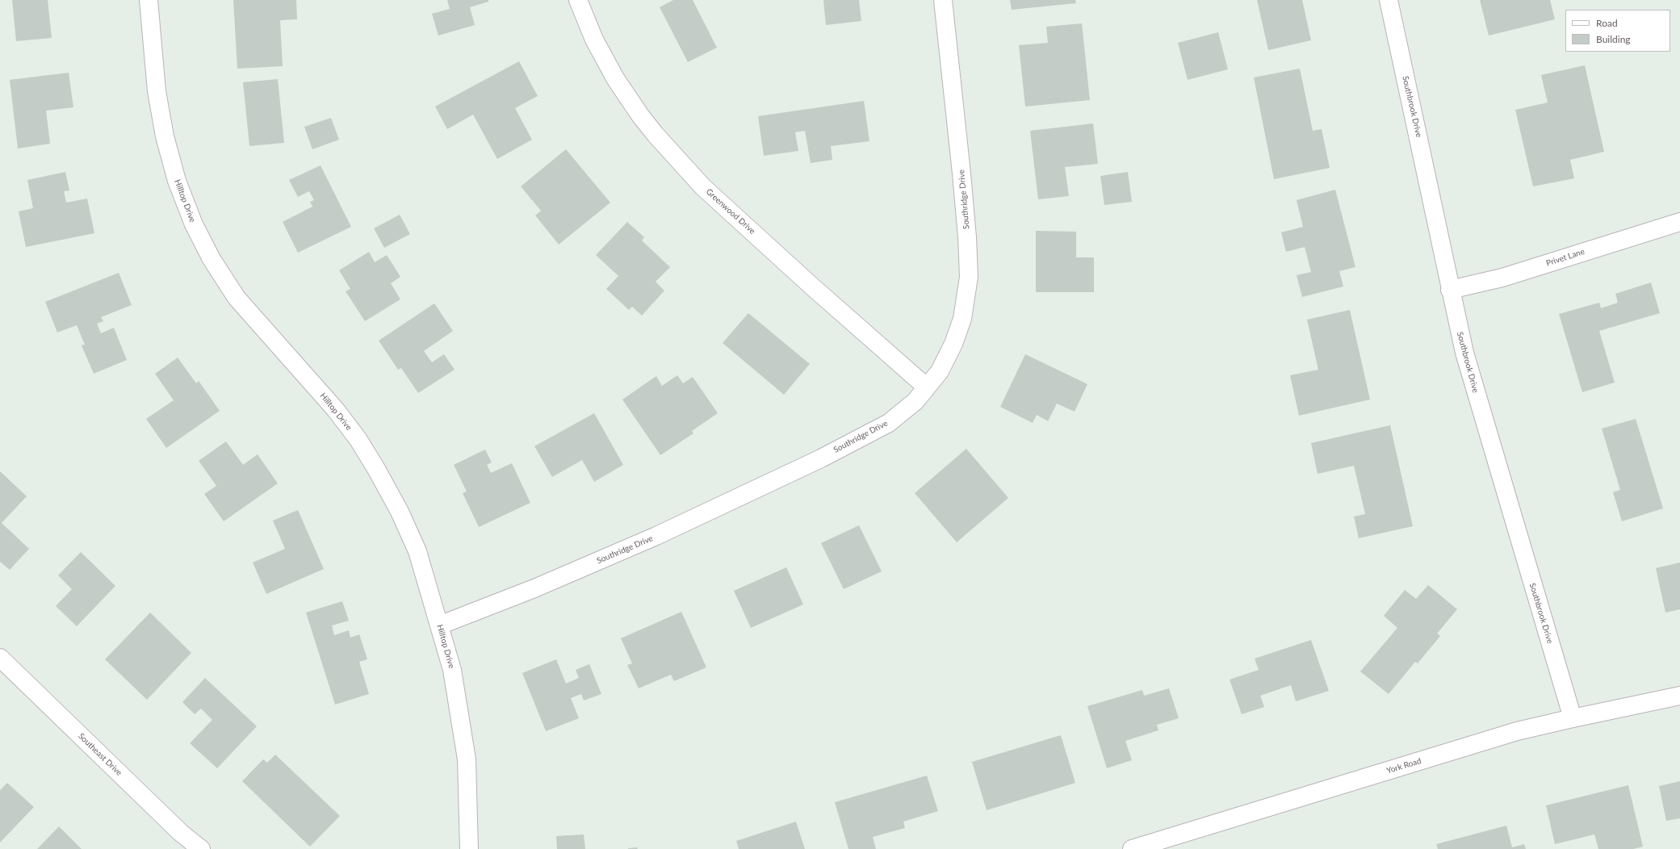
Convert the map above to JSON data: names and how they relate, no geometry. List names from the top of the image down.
{
  "streets": {
    "street": [
      "Southbrook Drive",
      "Southridge Drive",
      "Hilltop Drive",
      "Greenwood Drive",
      "Privet Lane",
      "Southeast Drive",
      "York Road"
    ]
  },
  "crossings": [
    ["Southbrook Drive", "Privet Lane"],
    ["Southbrook Drive", "York Road"],
    ["Southridge Drive", "Hilltop Drive"],
    ["Southridge Drive", "Greenwood Drive"]
  ],
  "legend": ["Road", "Building"]
}
